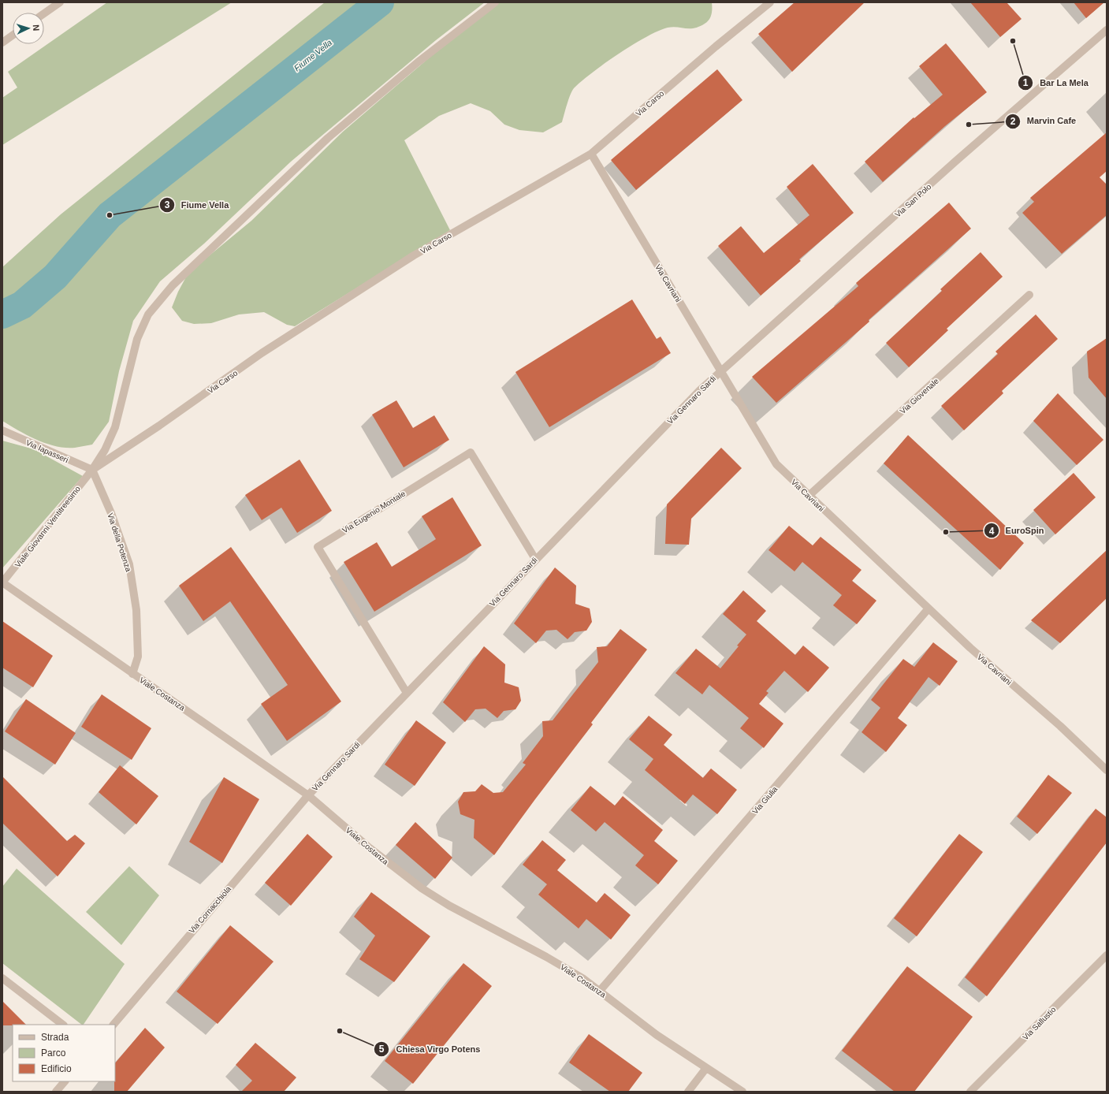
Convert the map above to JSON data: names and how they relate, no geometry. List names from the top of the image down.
{
  "streets": {
    "street": [
      "Via Carso",
      "Via San Polo",
      "Via Cavriani",
      "Via Giovenale",
      "Via Gennaro Sardi",
      "Via Iapasseri",
      "Via Eugenio Montale",
      "Viale Giovanni Ventitreesimo",
      "Via della Potenza",
      "Viale Costanza",
      "Via Giulia",
      "Via Cornacchiola",
      "Via Sallustio"
    ]
  },
  "crossings": [
    ["Via Carso", "Via Cavriani"],
    ["Via Carso", "Via Iapasseri"],
    ["Via Carso", "Viale Giovanni Ventitreesimo"],
    ["Via Carso", "Via della Potenza"],
    ["Via San Polo", "Via Cavriani"],
    ["Via San Polo", "Via Gennaro Sardi"],
    ["Via Cavriani", "Via Giovenale"],
    ["Via Cavriani", "Via Gennaro Sardi"],
    ["Via Cavriani", "Via Giulia"],
    ["Via Gennaro Sardi", "Via Eugenio Montale"],
    ["Via Gennaro Sardi", "Viale Costanza"],
    ["Via Gennaro Sardi", "Via Cornacchiola"],
    ["Via Iapasseri", "Viale Giovanni Ventitreesimo"],
    ["Via Iapasseri", "Via della Potenza"],
    ["Viale Giovanni Ventitreesimo", "Via della Potenza"],
    ["Viale Giovanni Ventitreesimo", "Viale Costanza"],
    ["Via della Potenza", "Viale Costanza"],
    ["Viale Costanza", "Via Giulia"],
    ["Viale Costanza", "Via Cornacchiola"]
  ],
  "water": ["Fiume Vella"],
  "places": [
    "Bar La Mela",
    "Marvin Cafe",
    "Fiume Vella",
    "EuroSpin",
    "Chiesa Virgo Potens"
  ],
  "legend": ["Strada", "Parco", "Edificio"],
  "north": "right"
}
